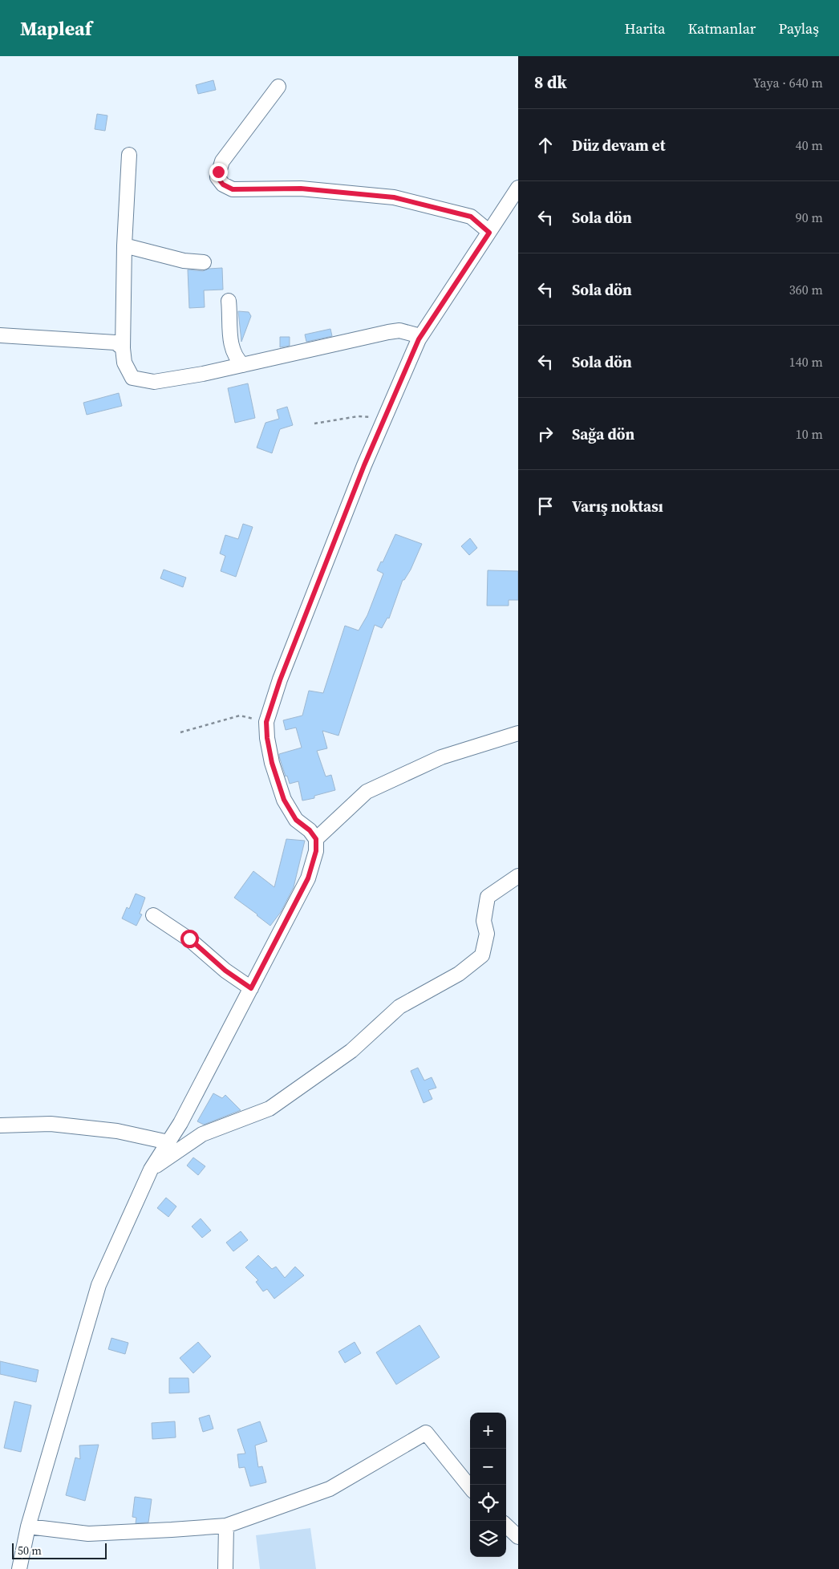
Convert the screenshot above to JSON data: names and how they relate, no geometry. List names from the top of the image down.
{
  "scale_bar": "50 m",
  "page": {
    "header": "Mapleaf",
    "nav": ["Harita", "Katmanlar", "Paylaş"],
    "heading": ["8 dk", "Yaya · 640 m"],
    "list": [
      ["Düz devam et", "40 m"],
      ["Sola dön", "90 m"],
      ["Sola dön", "360 m"],
      ["Sola dön", "140 m"],
      ["Sağa dön", "10 m"],
      "Varış noktası"
    ],
    "map_buttons": ["+", "−"],
    "scale": "50 m"
  }
}
